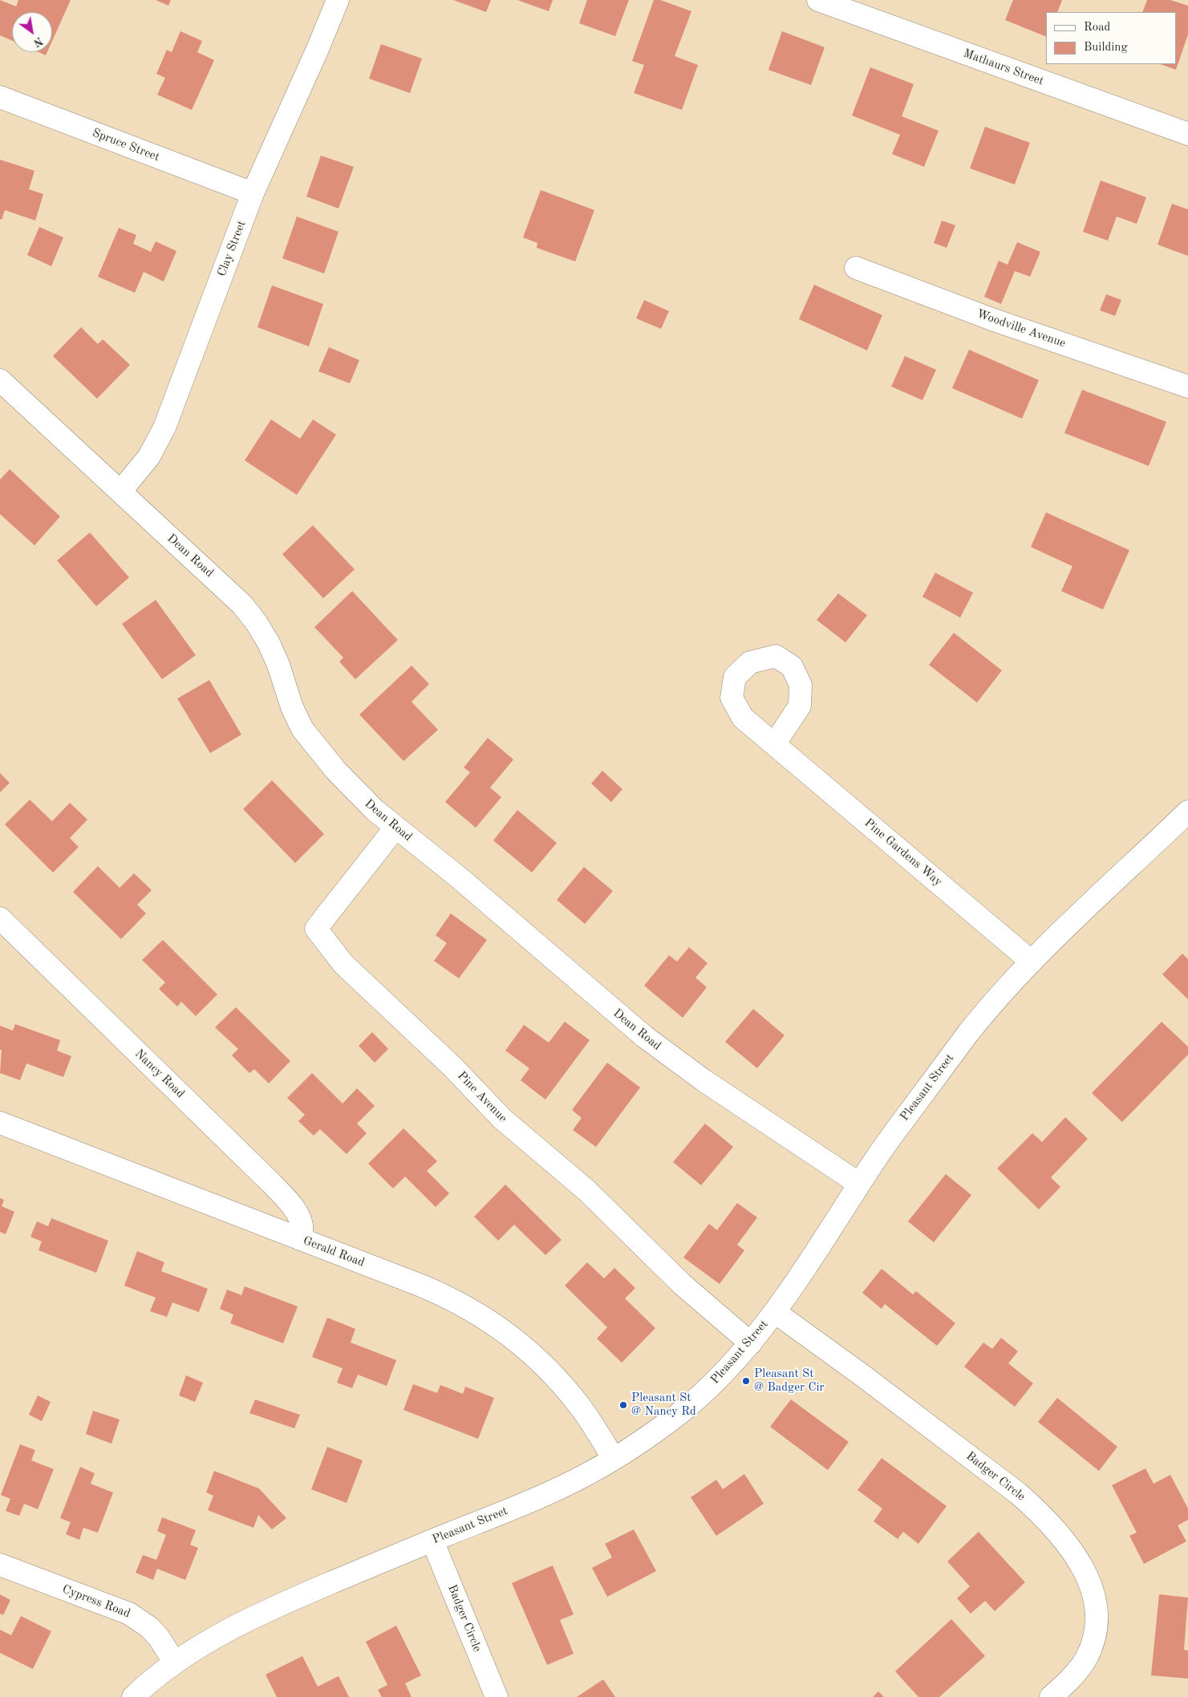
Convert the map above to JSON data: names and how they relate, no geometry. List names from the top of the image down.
{
  "streets": {
    "street": [
      "Mathaurs Street",
      "Spruce Street",
      "Clay Street",
      "Woodville Avenue",
      "Dean Road",
      "Pine Gardens Way",
      "Nancy Road",
      "Pleasant Street",
      "Pine Avenue",
      "Gerald Road",
      "Badger Circle",
      "Cypress Road"
    ]
  },
  "crossings": [
    ["Spruce Street", "Clay Street"],
    ["Clay Street", "Dean Road"],
    ["Dean Road", "Pleasant Street"],
    ["Dean Road", "Pine Avenue"],
    ["Pine Gardens Way", "Pleasant Street"],
    ["Nancy Road", "Gerald Road"],
    ["Pleasant Street", "Pine Avenue"],
    ["Pleasant Street", "Gerald Road"],
    ["Pleasant Street", "Badger Circle"],
    ["Pleasant Street", "Cypress Road"]
  ],
  "places": ["Pleasant St @ Badger Cir", "Pleasant St @ Nancy Rd"],
  "legend": ["Road", "Building"],
  "north": "bottom right"
}
